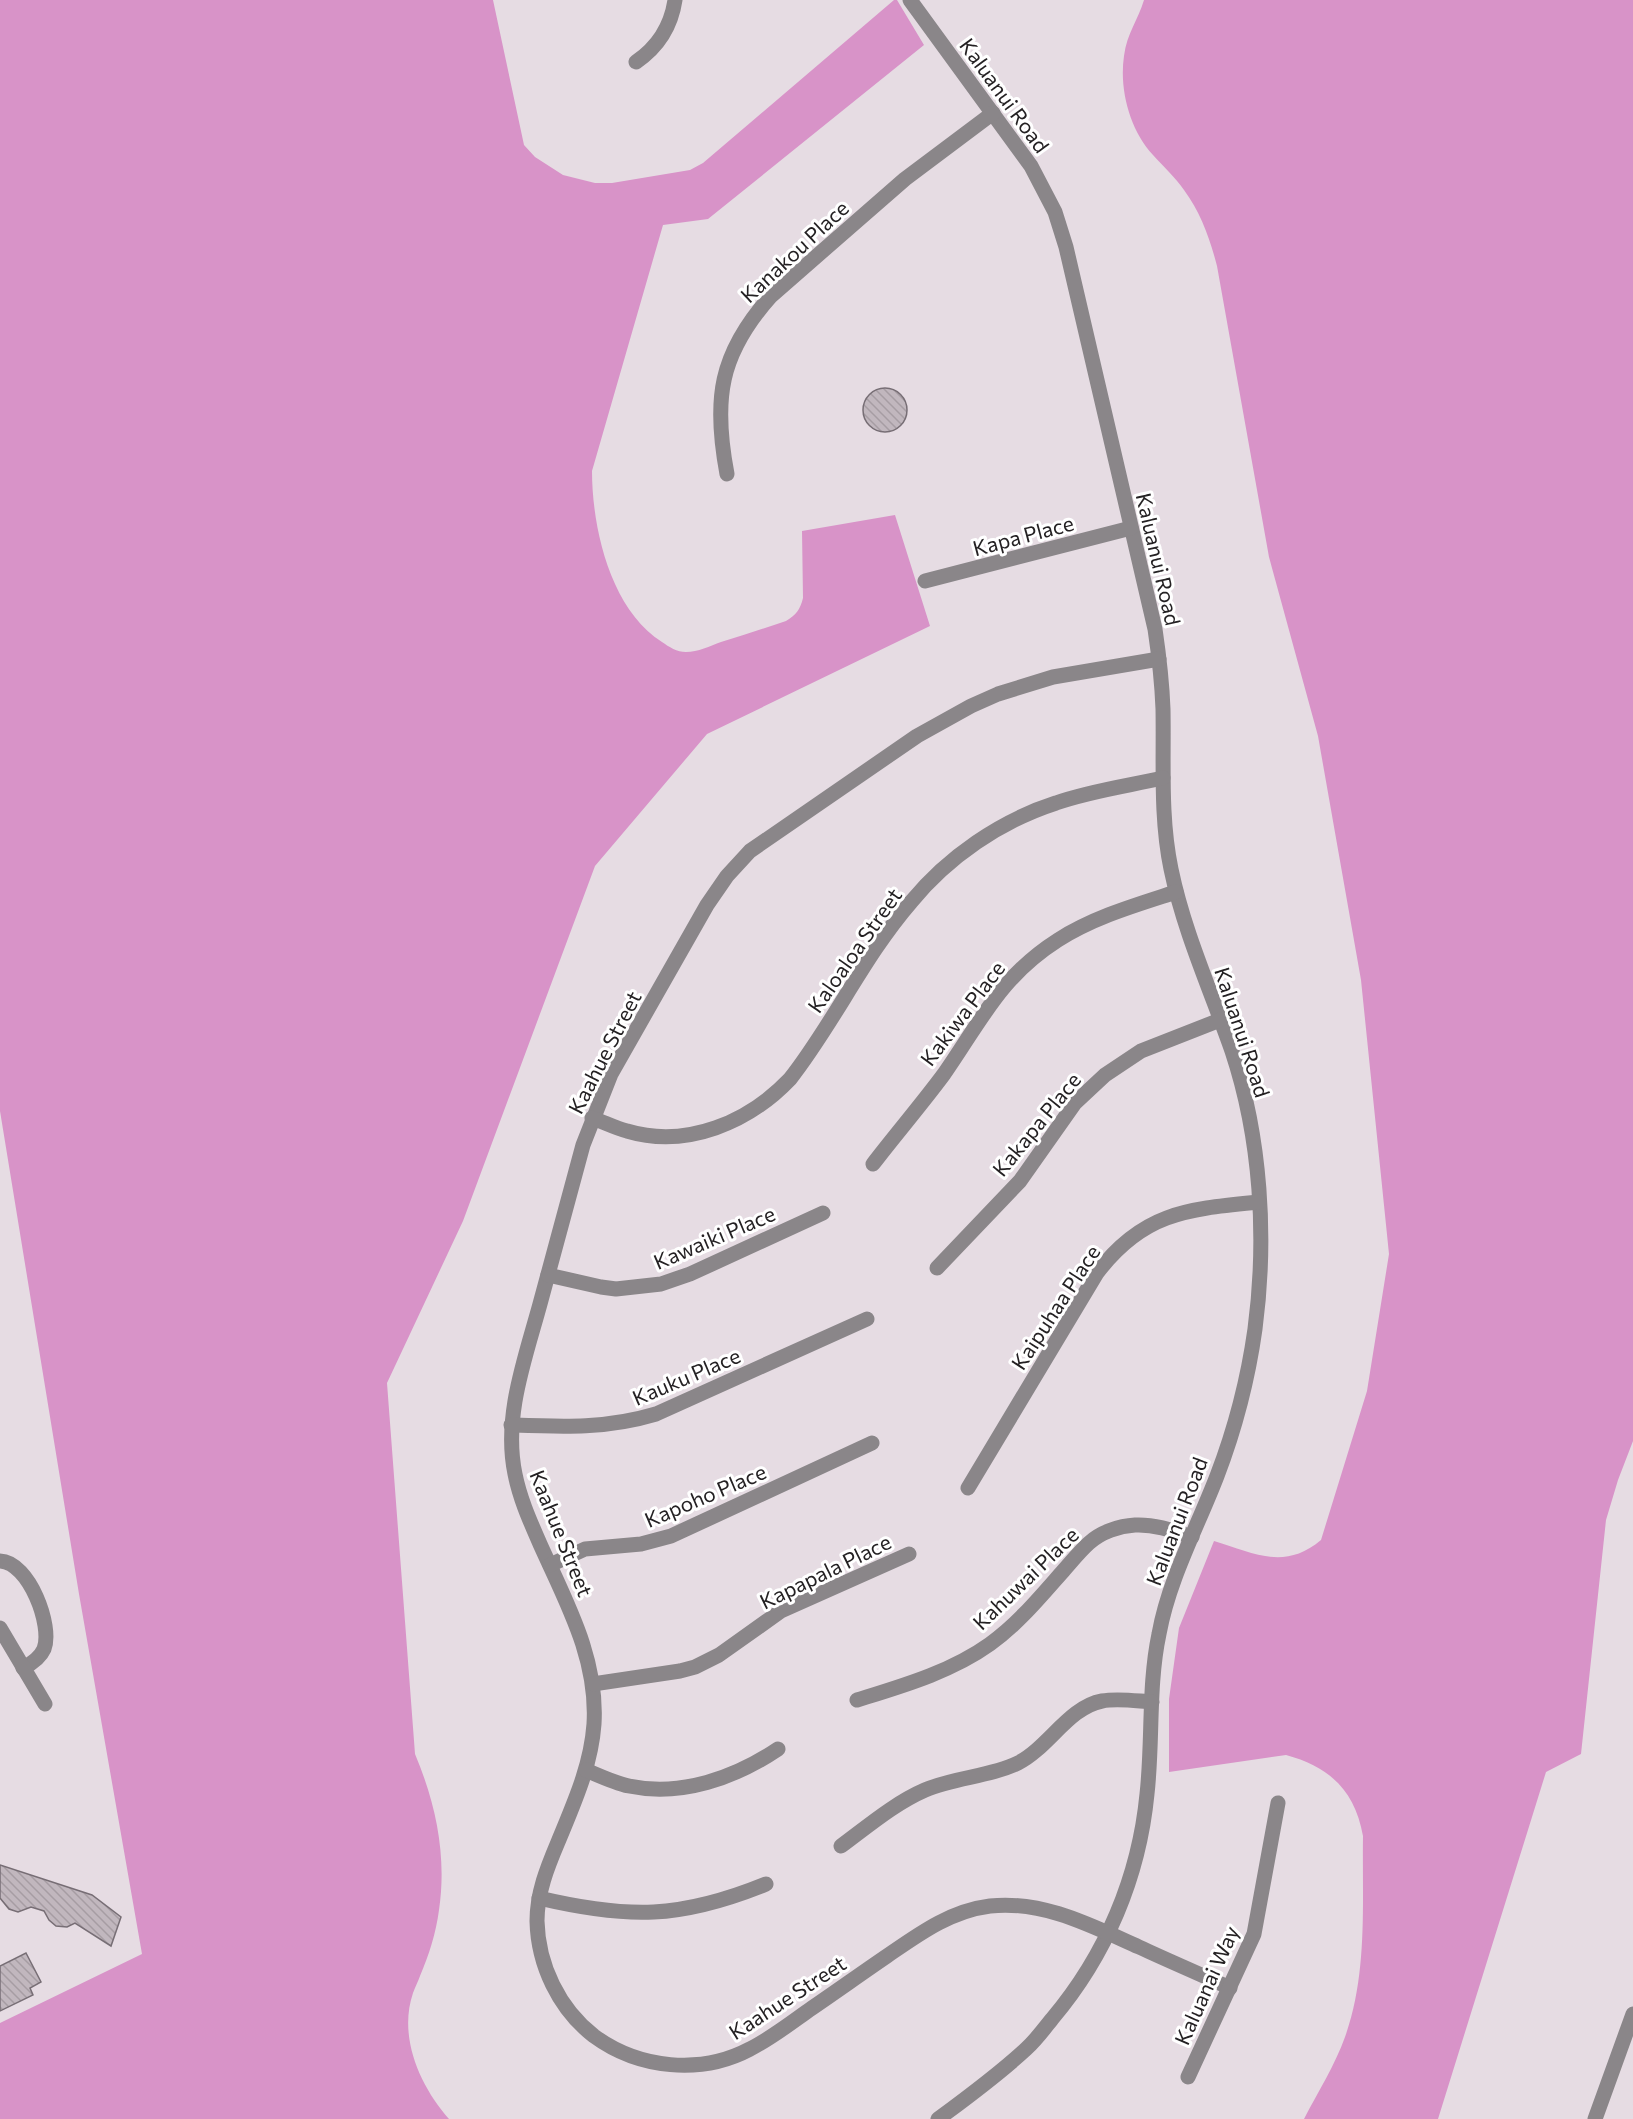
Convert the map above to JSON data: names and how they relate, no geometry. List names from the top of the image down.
{
  "streets": {
    "street": [
      "Kaluanui Road",
      "Kanakou Place",
      "Kapa Place",
      "Kaloaloa Street",
      "Kakiwa Place",
      "Kaahue Street",
      "Kakapa Place",
      "Kawaiki Place",
      "Kaipuhaa Place",
      "Kauku Place",
      "Kapoho Place",
      "Kapapala Place",
      "Kahuwai Place",
      "Kaluanai Way"
    ]
  },
  "crossings": [
    ["Kaluanui Road", "Kanakou Place"],
    ["Kaluanui Road", "Kapa Place"],
    ["Kaluanui Road", "Kaloaloa Street"],
    ["Kaluanui Road", "Kakiwa Place"],
    ["Kaluanui Road", "Kaahue Street"],
    ["Kaluanui Road", "Kakapa Place"],
    ["Kaluanui Road", "Kaipuhaa Place"],
    ["Kaluanui Road", "Kahuwai Place"],
    ["Kaloaloa Street", "Kaahue Street"],
    ["Kaahue Street", "Kawaiki Place"],
    ["Kaahue Street", "Kauku Place"],
    ["Kaahue Street", "Kapoho Place"],
    ["Kaahue Street", "Kapapala Place"],
    ["Kaahue Street", "Kaluanai Way"]
  ]
}
